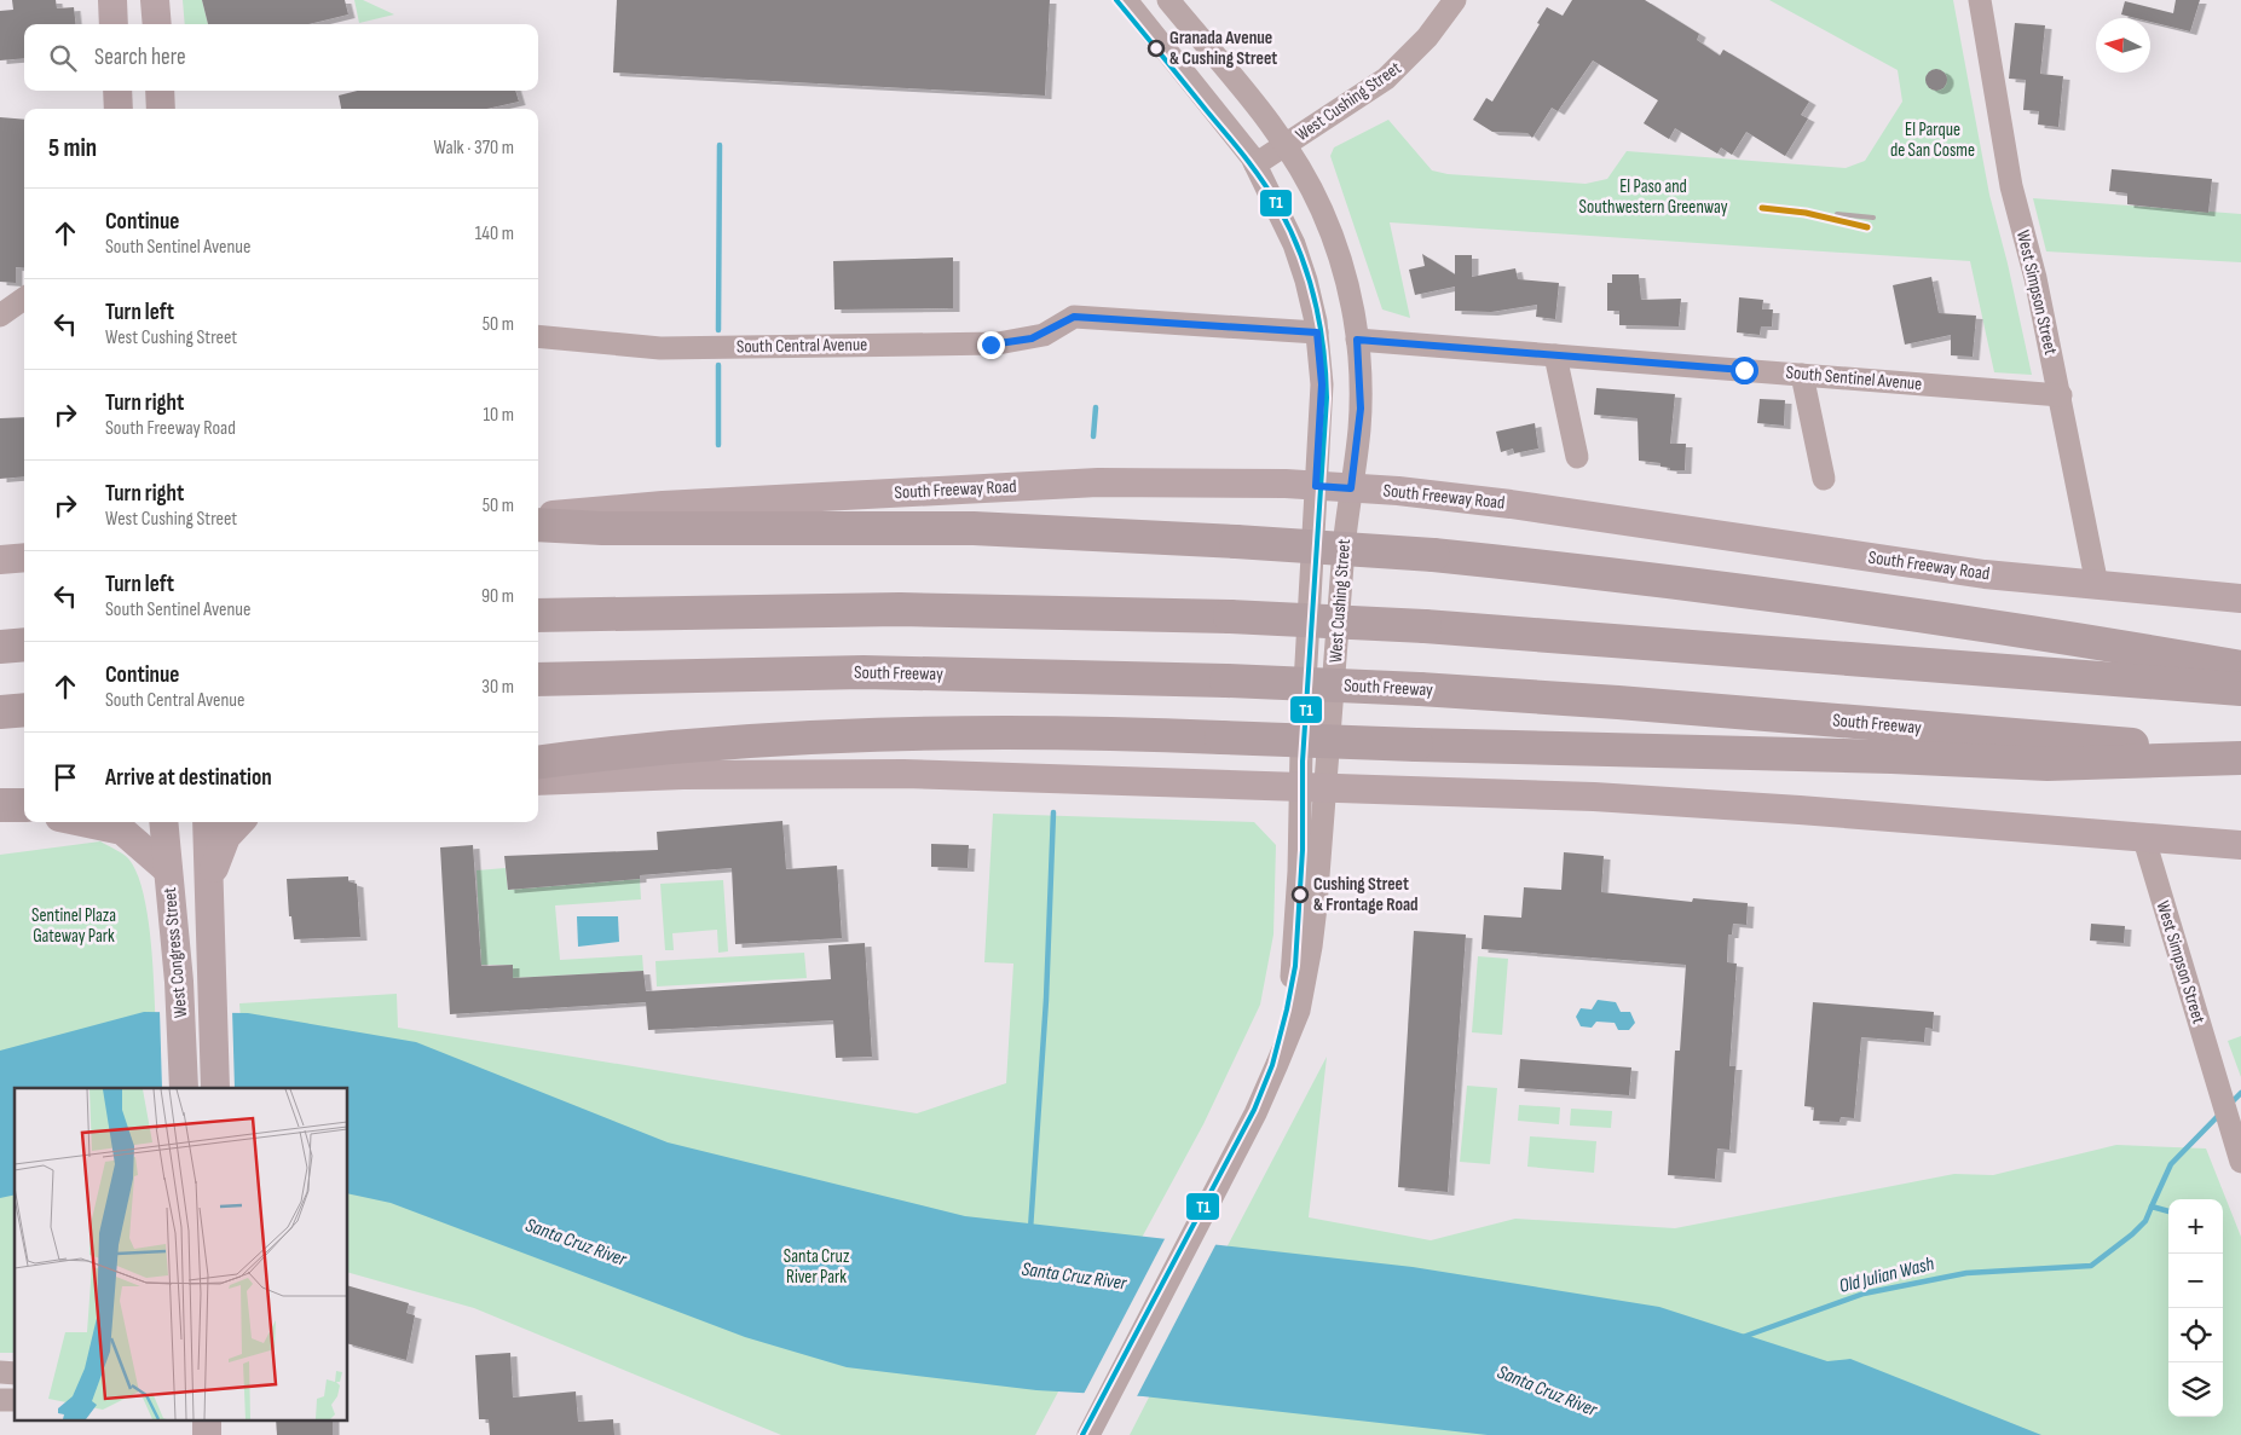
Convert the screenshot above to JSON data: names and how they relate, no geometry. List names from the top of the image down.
{
  "streets": {
    "highway": ["South Freeway"],
    "main road": ["South Freeway Road", "West Congress Street"],
    "street": [
      "West Cushing Street",
      "West Simpson Street",
      "South Central Avenue",
      "South Sentinel Avenue"
    ]
  },
  "crossings": [
    ["West Cushing Street", "South Central Avenue"],
    ["West Cushing Street", "South Sentinel Avenue"],
    ["West Cushing Street", "South Freeway Road"],
    ["West Simpson Street", "South Sentinel Avenue"],
    ["West Simpson Street", "South Freeway Road"]
  ],
  "water": ["Santa Cruz River", "Old Julian Wash"],
  "parks": [
    "El Parque de San Cosme",
    "El Paso and Southwestern Greenway",
    "Sentinel Plaza Gateway Park",
    "Santa Cruz River Park"
  ],
  "places": ["Granada Avenue & Cushing Street", "Cushing Street & Frontage Road"],
  "lines": ["transit line T1"],
  "north": "left",
  "page": {
    "search": "Search here",
    "heading": ["5 min", "Walk · 370 m"],
    "list": [
      ["Continue", "South Sentinel Avenue", "140 m"],
      ["Turn left", "West Cushing Street", "50 m"],
      ["Turn right", "South Freeway Road", "10 m"],
      ["Turn right", "West Cushing Street", "50 m"],
      ["Turn left", "South Sentinel Avenue", "90 m"],
      ["Continue", "South Central Avenue", "30 m"],
      "Arrive at destination"
    ],
    "map_buttons": ["+", "−"]
  }
}
